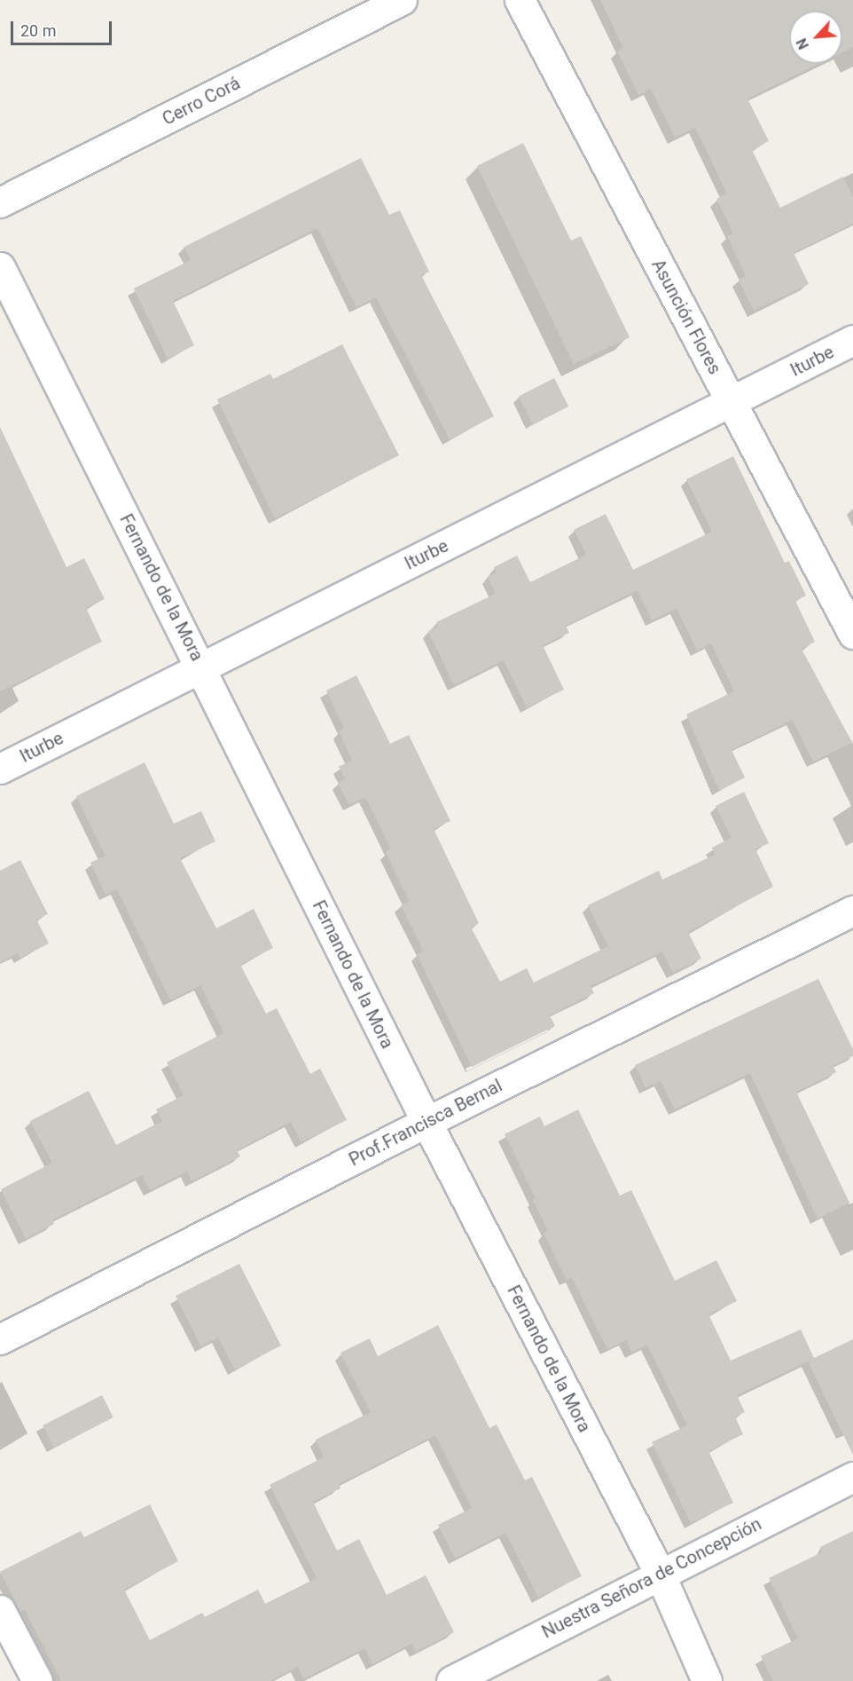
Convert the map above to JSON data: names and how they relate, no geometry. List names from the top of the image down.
{
  "streets": {
    "street": [
      "Cerro Corá",
      "Asunción Flores",
      "Iturbe",
      "Fernando de la Mora",
      "Prof.Francisca Bernal",
      "Nuestra Señora de Concepción"
    ]
  },
  "crossings": [
    ["Asunción Flores", "Iturbe"],
    ["Iturbe", "Fernando de la Mora"],
    ["Fernando de la Mora", "Prof.Francisca Bernal"],
    ["Fernando de la Mora", "Nuestra Señora de Concepción"]
  ],
  "scale_bar": "20 m",
  "north": "bottom left"
}
